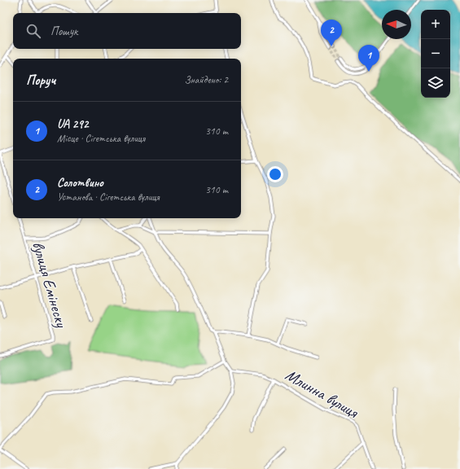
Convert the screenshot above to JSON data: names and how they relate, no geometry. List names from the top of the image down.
{
  "streets": {
    "street": ["вулиця Емінеску", "Млинна вулиця"]
  },
  "north": "left",
  "page": {
    "map_buttons": ["+", "−"],
    "search": "Пошук",
    "pins": ["2", "1"],
    "heading": ["Поруч", "Знайдено: 2"],
    "list": [
      {
        "mark": "1",
        "name": "UA 292",
        "note": "Місце · Сігетська вулиця",
        "value": "310 m"
      },
      {
        "mark": "2",
        "name": "Солотвино",
        "note": "Установа · Сігетська вулиця",
        "value": "310 m"
      }
    ]
  }
}
